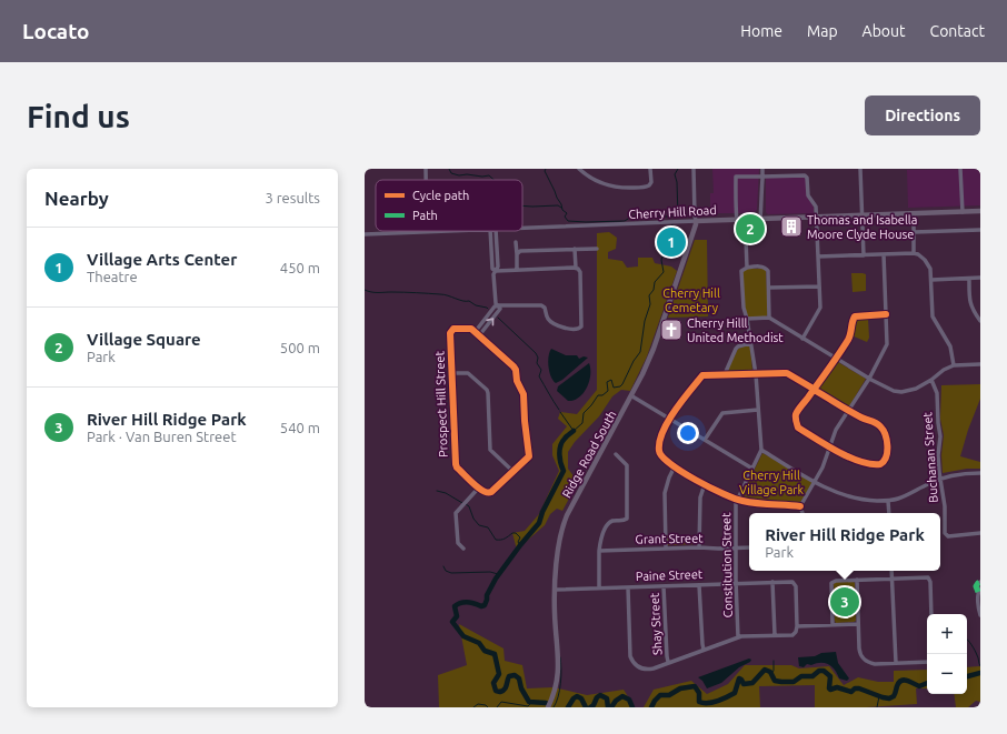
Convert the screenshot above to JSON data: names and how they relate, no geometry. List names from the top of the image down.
{
  "streets": {
    "main road": ["Cherry Hill Road", "Ridge Road South"],
    "street": [
      "Prospect Hill Street",
      "Buchanan Street",
      "Grant Street",
      "Constitution Street",
      "Paine Street",
      "Shay Street"
    ]
  },
  "crossings": [
    ["Cherry Hill Road", "Ridge Road South"],
    ["Cherry Hill Road", "Constitution Street"],
    ["Ridge Road South", "Paine Street"],
    ["Grant Street", "Constitution Street"],
    ["Constitution Street", "Paine Street"],
    ["Paine Street", "Shay Street"]
  ],
  "parks": ["Cherry Hill Cemetary", "Cherry Hill Village Park"],
  "places": {
    "building": ["Thomas and Isabella Moore Clyde House"],
    "church": ["Cherry Hilll United Methodist"]
  },
  "legend": ["Cycle path", "Path"],
  "page": {
    "header": "Locato",
    "nav": [
      "Home",
      "Map",
      "About",
      "Contact"
    ],
    "buttons": "Directions",
    "title": "Find us",
    "heading": ["Nearby", "3 results"],
    "pins": ["2", "1", "3"],
    "list": [
      {
        "mark": "1",
        "name": "Village Arts Center",
        "note": "Theatre",
        "value": "450 m"
      },
      {
        "mark": "2",
        "name": "Village Square",
        "note": "Park",
        "value": "500 m"
      },
      {
        "mark": "3",
        "name": "River Hill Ridge Park",
        "note": "Park · Van Buren Street",
        "value": "540 m"
      }
    ],
    "popup": ["River Hill Ridge Park", "Park"],
    "map_buttons": ["+", "−"]
  }
}
